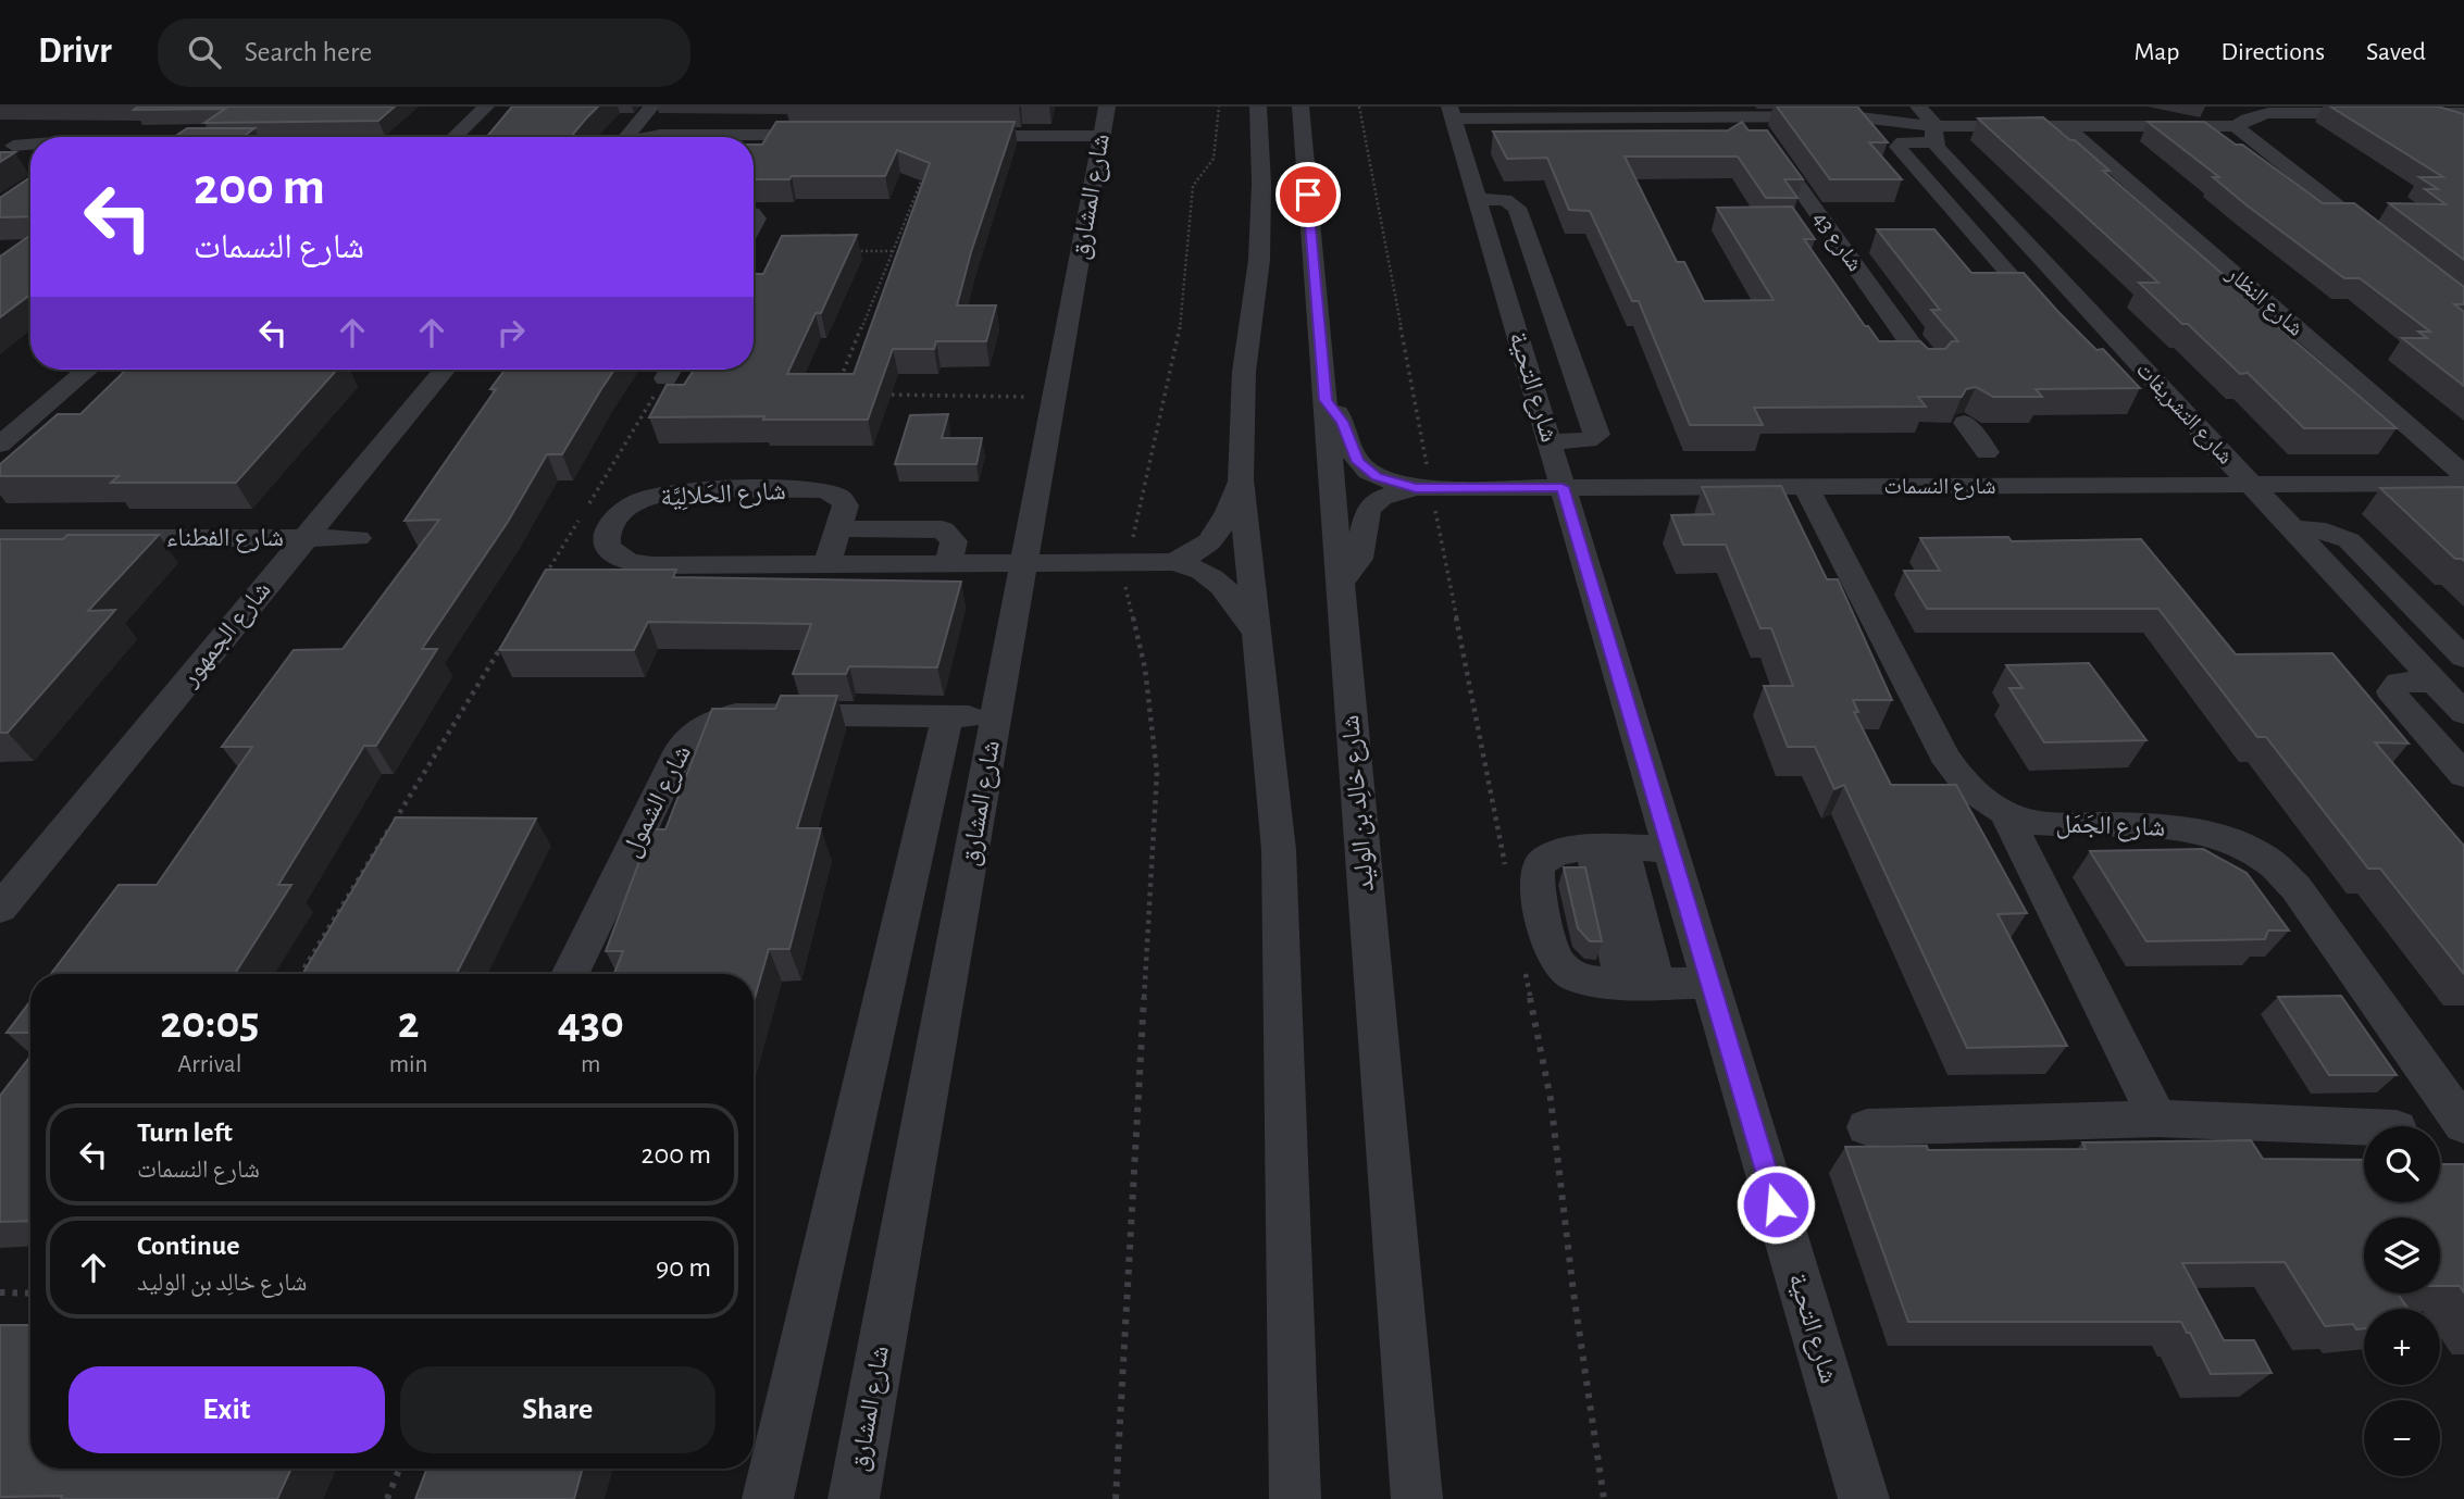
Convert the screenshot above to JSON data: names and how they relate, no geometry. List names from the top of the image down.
{
  "streets": {
    "street": [
      "شارع المشارق",
      "شارع 43",
      "شارع النظار",
      "شارع التحية",
      "شارع التشريفات",
      "شارع النسمات",
      "شارع الحَلالِيَّة",
      "شارع الفطناء",
      "شارع الجمهور",
      "شارع الشمول",
      "شارع خالِد بن الوليد",
      "شارع الجَمَل"
    ]
  },
  "crossings": [
    ["شارع المشارق", "شارع الحَلالِيَّة"],
    ["شارع المشارق", "شارع الشمول"],
    ["شارع التحية", "شارع النسمات"],
    ["شارع التشريفات", "شارع النسمات"],
    ["شارع النسمات", "شارع خالِد بن الوليد"],
    ["شارع النسمات", "شارع الجَمَل"],
    ["شارع الفطناء", "شارع الجمهور"]
  ],
  "page": {
    "header": "Drivr",
    "search": "Search here",
    "nav": ["Map", "Directions", "Saved"],
    "turn": ["200 m", "شارع النسمات"],
    "eta": [
      "20:05",
      "Arrival",
      "2",
      "min",
      "430",
      "m"
    ],
    "list": [
      {
        "name": "Turn left",
        "note": "شارع النسمات",
        "value": "200 m"
      },
      {
        "name": "Continue",
        "note": "شارع خالِد بن الوليد",
        "value": "90 m"
      }
    ],
    "map_buttons": ["+", "−"],
    "buttons": ["Exit", "Share"]
  }
}
